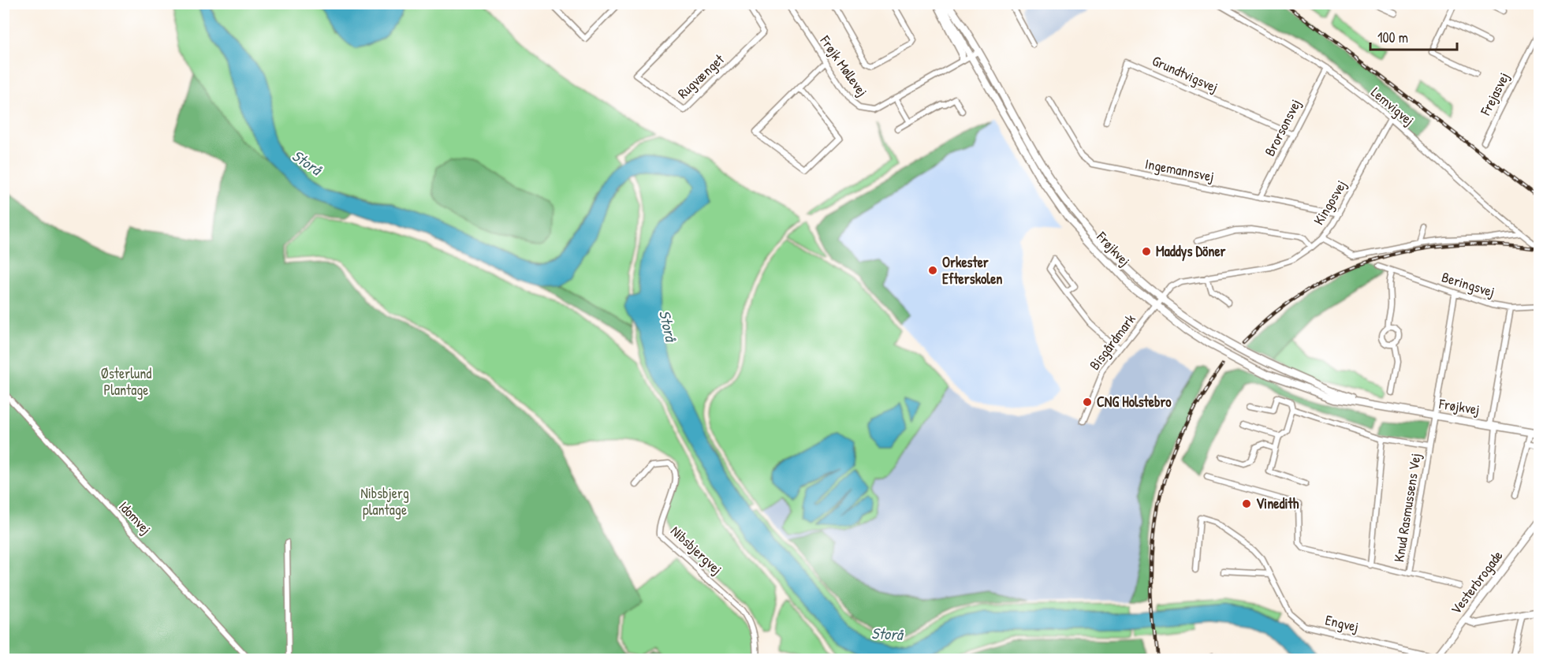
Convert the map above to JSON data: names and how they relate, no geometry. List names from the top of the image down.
{
  "streets": {
    "street": [
      "Frøjk Møllevej",
      "Grundtvigsvej",
      "Rugvænget",
      "Frejasvej",
      "Lemvigvej",
      "Brorsonsvej",
      "Ingemannsvej",
      "Kingosvej",
      "Frøjkvej",
      "Beringsvej",
      "Bisgårdmark",
      "Knud Rasmussens Vej",
      "Idomvej",
      "Nibsbjergvej",
      "Vesterbrogade",
      "Engvej"
    ]
  },
  "crossings": [
    ["Frøjk Møllevej", "Frøjkvej"],
    ["Grundtvigsvej", "Brorsonsvej"],
    ["Lemvigvej", "Brorsonsvej"],
    ["Lemvigvej", "Kingosvej"],
    ["Brorsonsvej", "Ingemannsvej"],
    ["Ingemannsvej", "Kingosvej"],
    ["Kingosvej", "Frøjkvej"],
    ["Kingosvej", "Bisgårdmark"],
    ["Frøjkvej", "Bisgårdmark"],
    ["Frøjkvej", "Knud Rasmussens Vej"],
    ["Beringsvej", "Knud Rasmussens Vej"],
    ["Vesterbrogade", "Engvej"]
  ],
  "water": ["Storå"],
  "parks": ["Østerlund Plantage", "Nibsbjerg plantage"],
  "places": [
    "Maddys Döner",
    "Orkester Efterskolen",
    "CNG Holstebro",
    "Vinedith"
  ],
  "scale_bar": "100 m"
}
